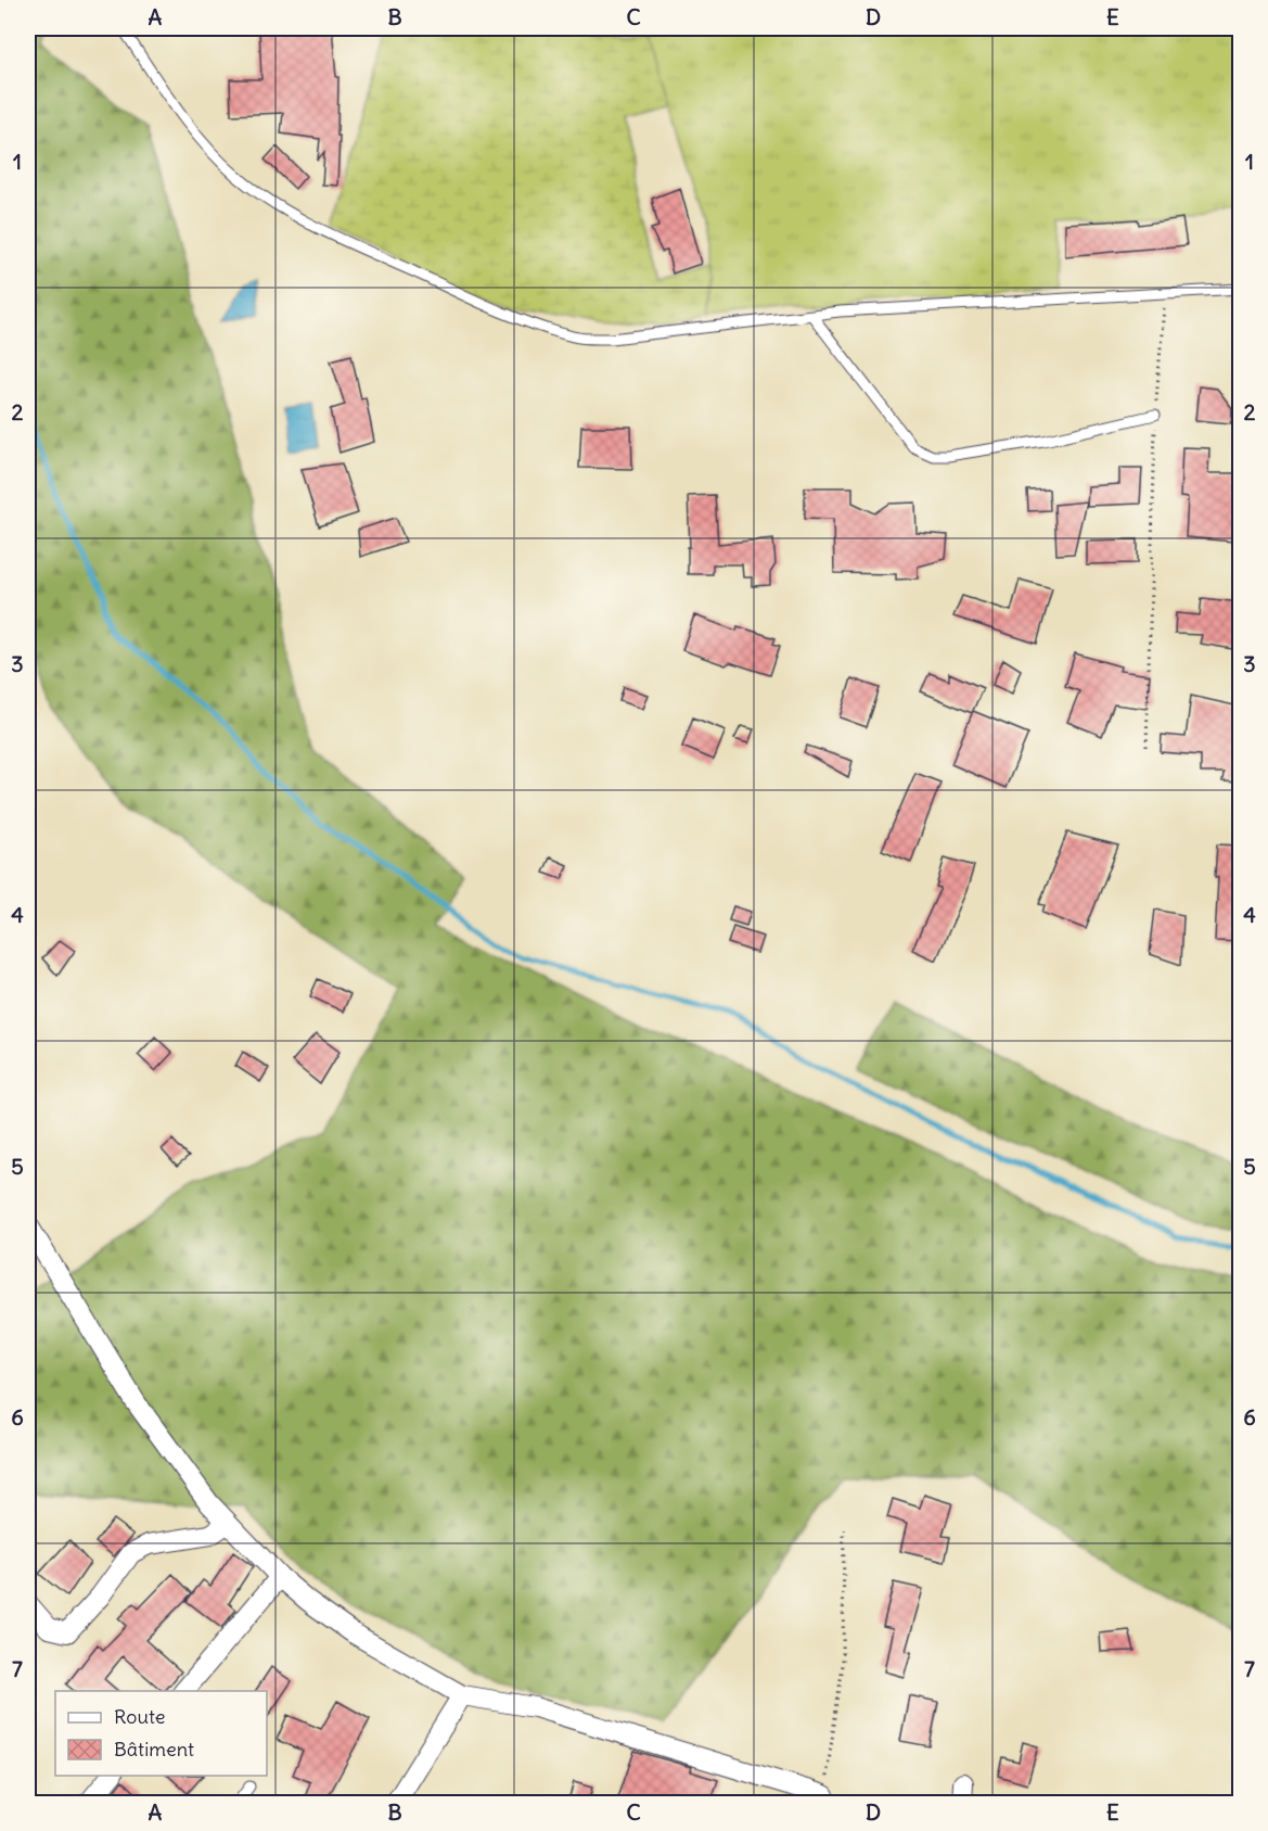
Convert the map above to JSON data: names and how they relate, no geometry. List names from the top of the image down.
{
  "legend": ["Route", "Bâtiment"],
  "grid": {
    "columns": [
      "A",
      "B",
      "C",
      "D",
      "E"
    ],
    "rows": [
      "1",
      "2",
      "3",
      "4",
      "5",
      "6",
      "7"
    ]
  }
}
